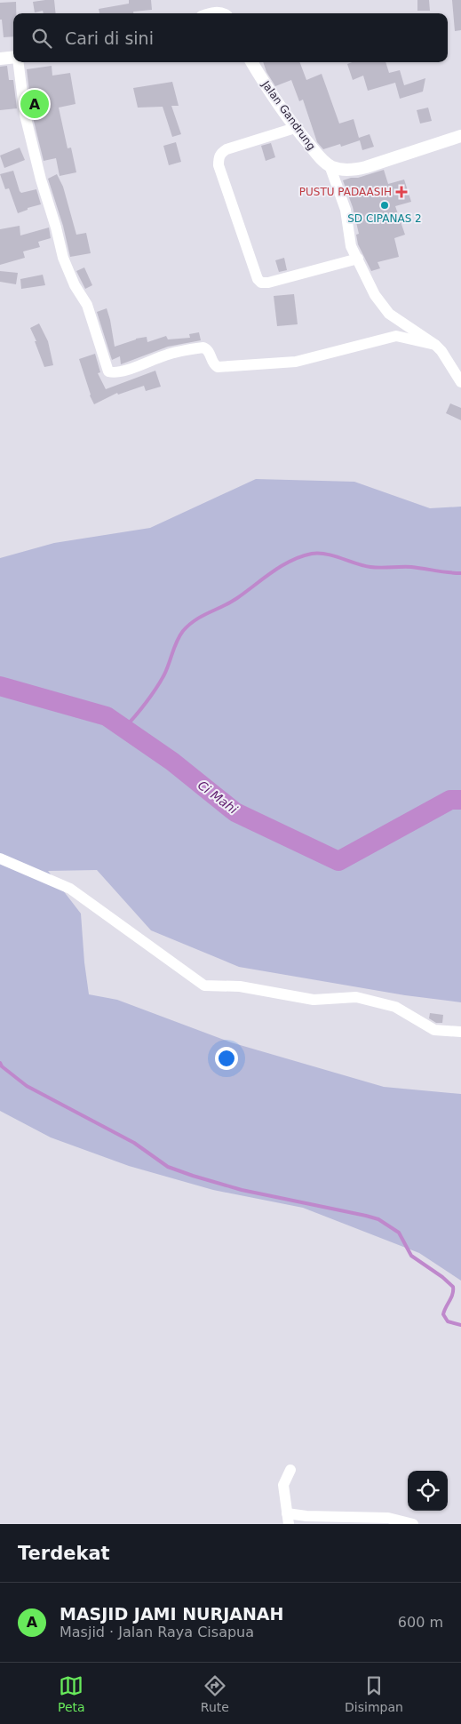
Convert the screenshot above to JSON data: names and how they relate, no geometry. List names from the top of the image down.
{
  "streets": {
    "street": ["Jalan Gandrung"]
  },
  "water": ["Ci Mahi"],
  "places": {
    "health": ["PUSTU PADAASIH"],
    "other": ["SD CIPANAS 2"]
  },
  "page": {
    "search": "Cari di sini",
    "pins": "A",
    "heading": "Terdekat",
    "list": [
      {
        "mark": "A",
        "name": "MASJID JAMI NURJANAH",
        "note": "Masjid · Jalan Raya Cisapua",
        "value": "600 m"
      }
    ],
    "nav": ["Peta", "Rute", "Disimpan"]
  }
}
